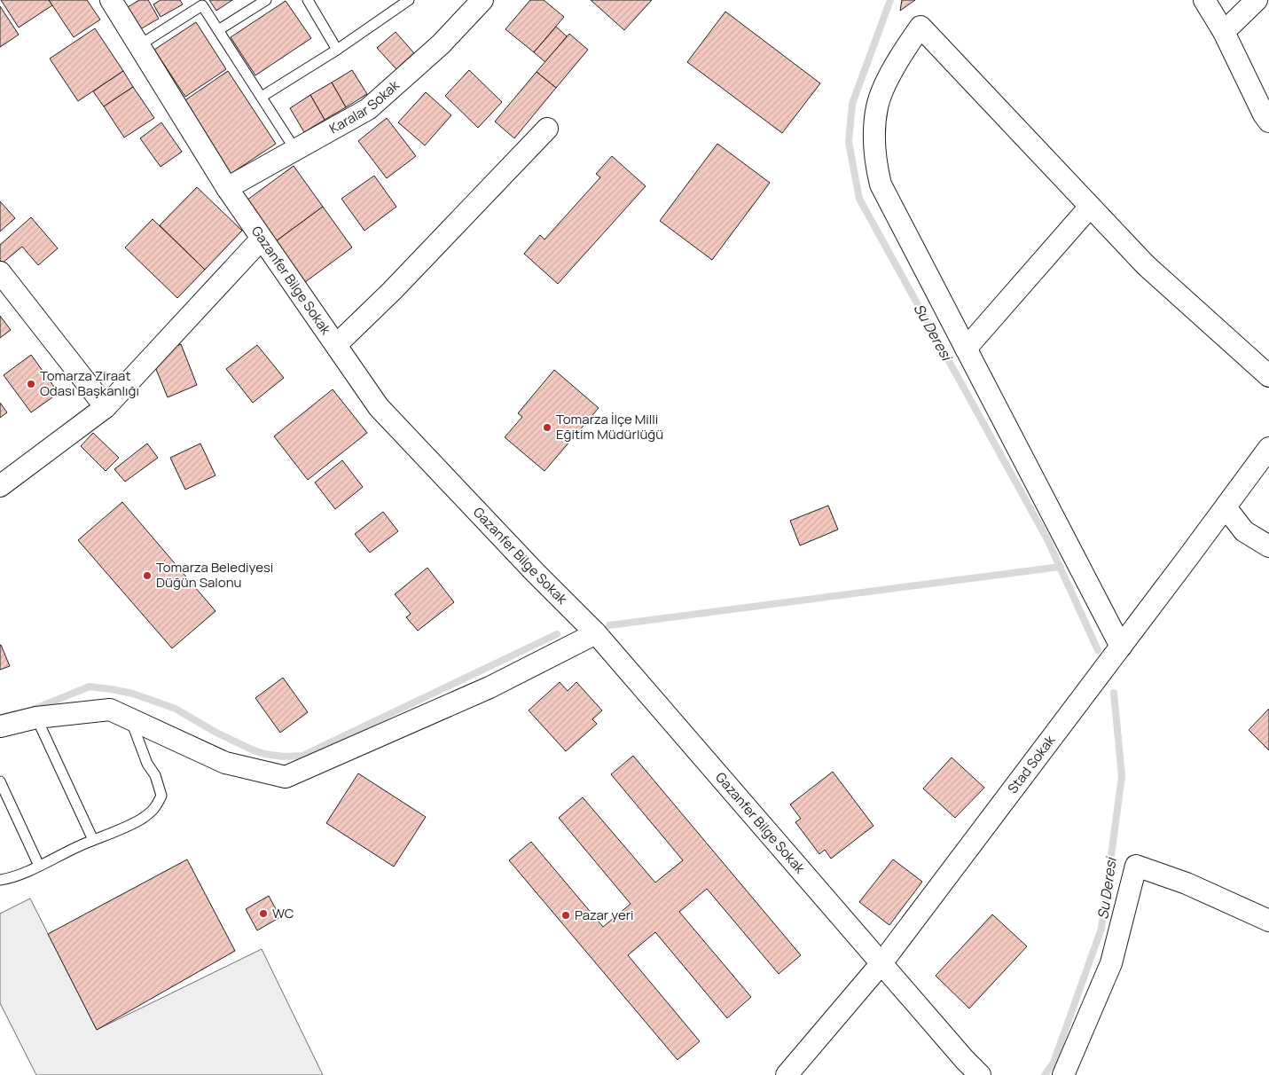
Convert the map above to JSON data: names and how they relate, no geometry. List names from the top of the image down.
{
  "streets": {
    "street": ["Karalar Sokak", "Gazanfer Bilge Sokak", "Stad Sokak"]
  },
  "crossings": [
    ["Karalar Sokak", "Gazanfer Bilge Sokak"],
    ["Gazanfer Bilge Sokak", "Stad Sokak"]
  ],
  "water": ["Su Deresi"],
  "places": [
    "Tomarza Ziraat Odası Başkanlığı",
    "Tomarza İlçe Milli Eğitim Müdürlüğü",
    "Tomarza Belediyesi Düğün Salonu",
    "WC",
    "Pazar yeri"
  ]
}
